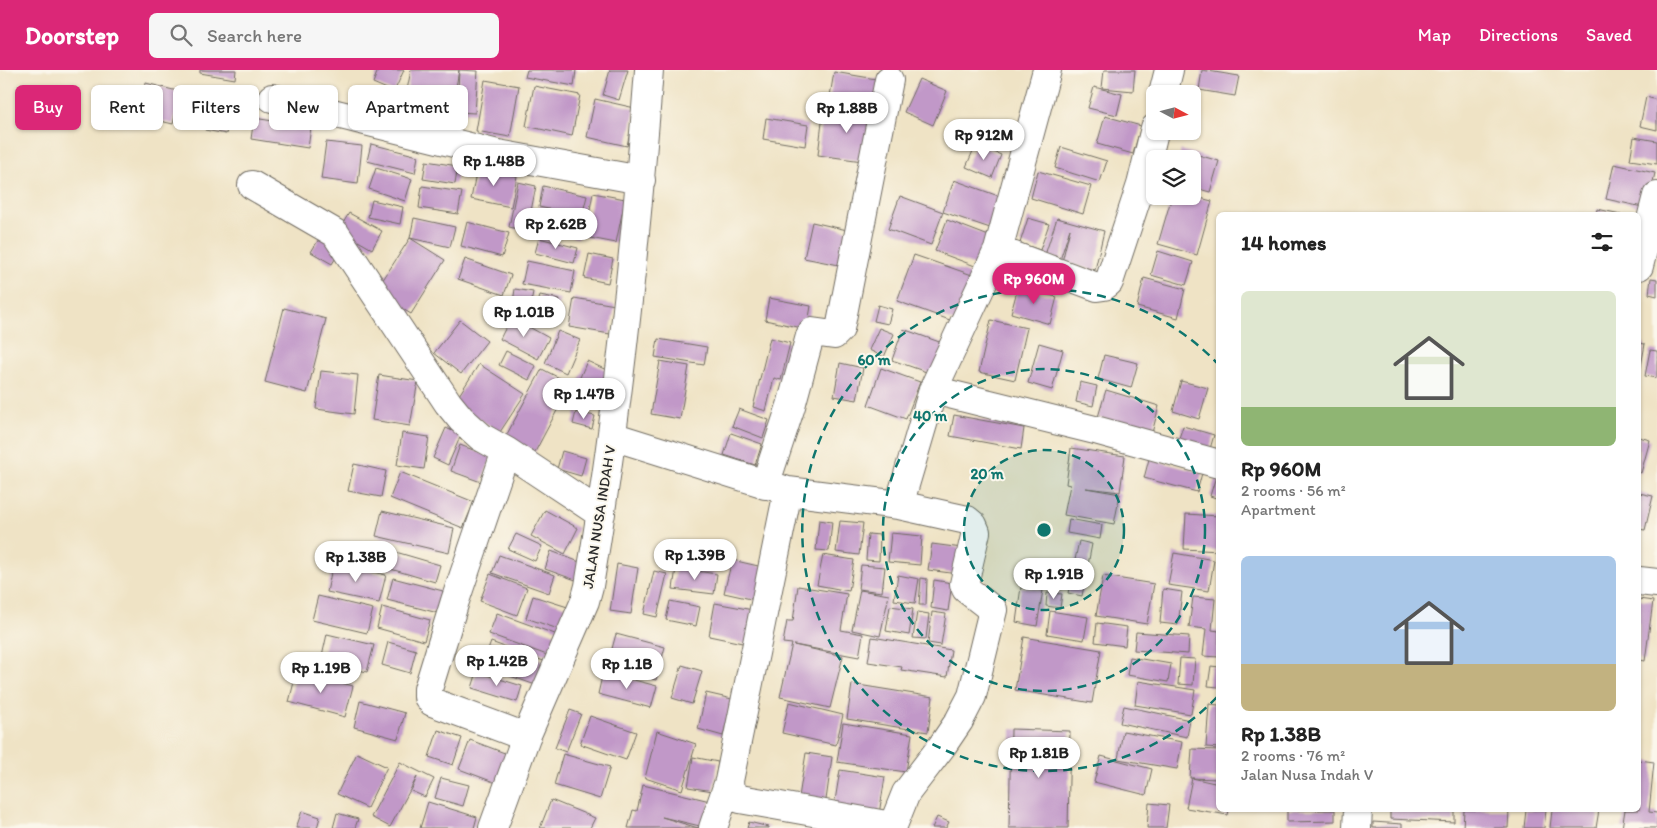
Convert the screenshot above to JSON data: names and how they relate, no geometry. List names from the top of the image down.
{
  "streets": {
    "street": ["JALAN NUSA INDAH V"]
  },
  "north": "right",
  "page": {
    "header": "Doorstep",
    "search": "Search here",
    "nav": ["Map", "Directions", "Saved"],
    "chip": [
      "Buy",
      "Rent",
      "Filters",
      "New",
      "Apartment"
    ],
    "price": [
      "Rp 1.88B",
      "Rp 912M",
      "Rp 1.48B",
      "Rp 2.62B",
      "Rp 960M",
      "Rp 1.01B",
      "Rp 1.47B",
      "Rp 1.39B",
      "Rp 1.38B",
      "Rp 1.91B",
      "Rp 1.42B",
      "Rp 1.1B",
      "Rp 1.19B",
      "Rp 1.81B"
    ],
    "heading": "14 homes",
    "list": [
      {
        "name": "Rp 960M",
        "note": "2 rooms · 56 m² · Apartment"
      },
      {
        "name": "Rp 1.38B",
        "note": "2 rooms · 76 m² · Jalan Nusa Indah V"
      }
    ]
  },
  "rings": ["60 m", "40 m", "20 m"]
}
